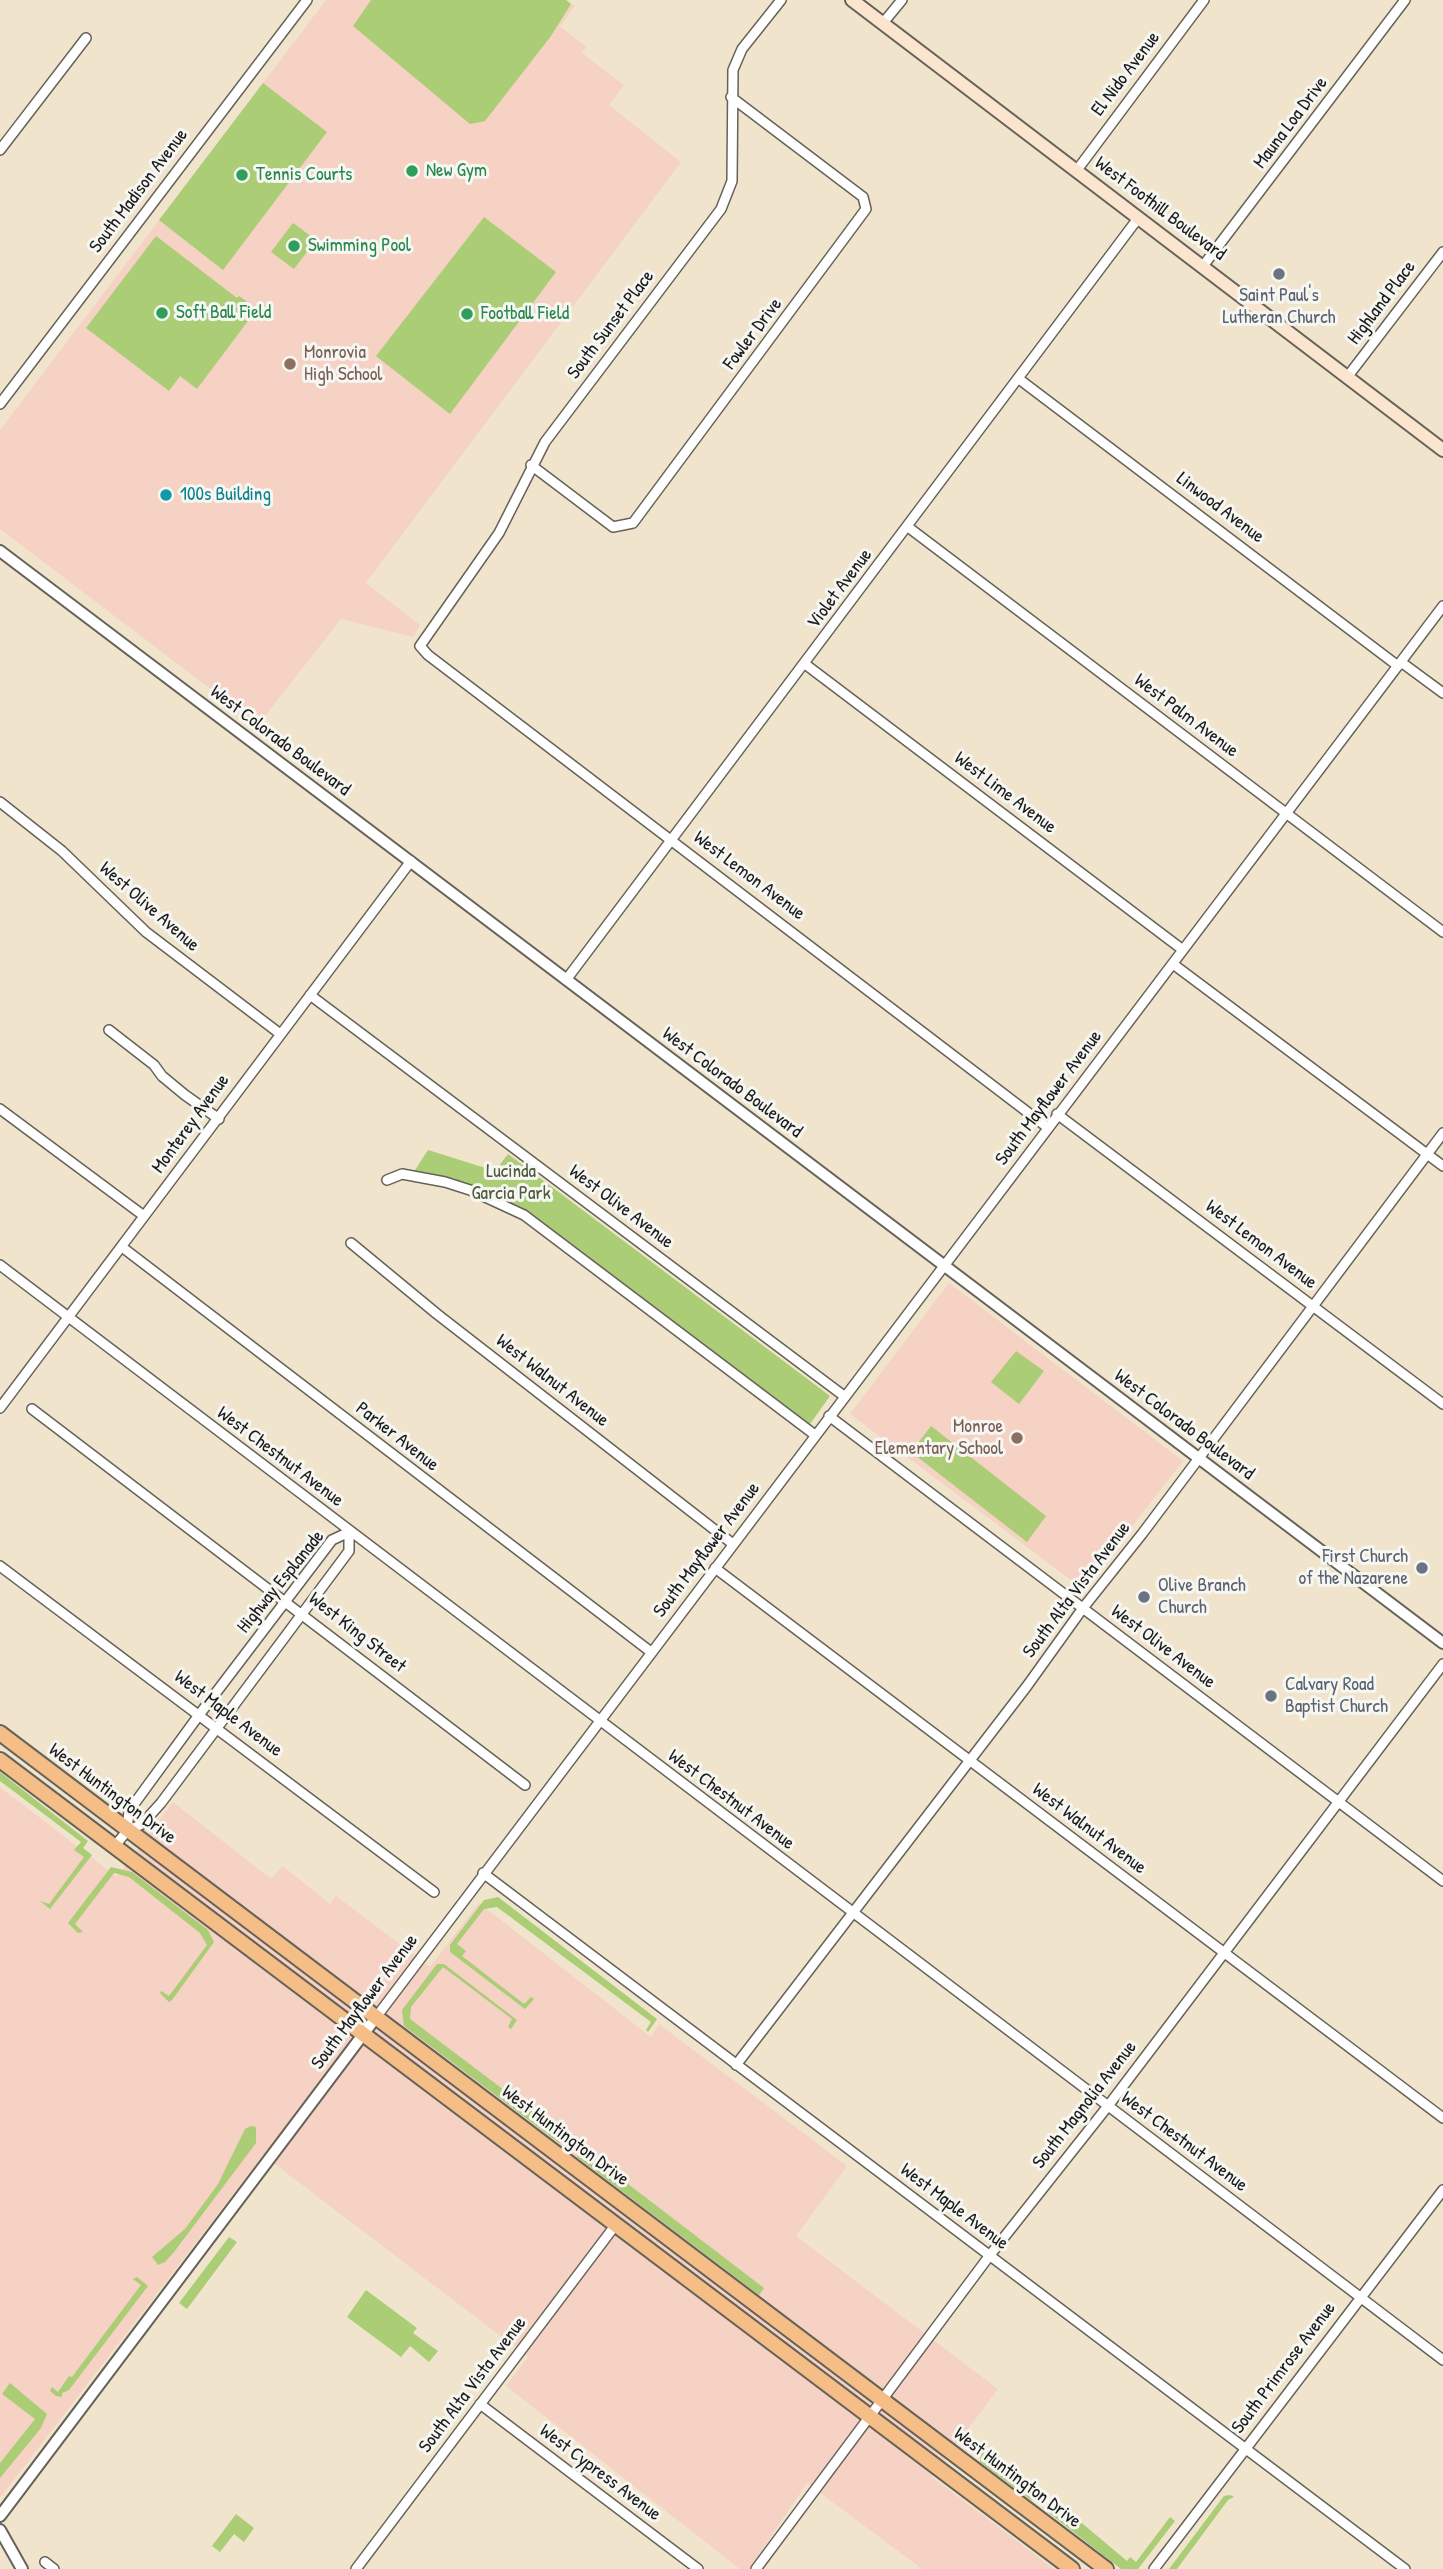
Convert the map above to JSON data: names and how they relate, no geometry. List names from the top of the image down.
{
  "streets": {
    "main road": ["West Foothill Boulevard", "West Huntington Drive"],
    "street": [
      "El Nido Avenue",
      "Mauna Loa Drive",
      "South Madison Avenue",
      "Highland Place",
      "South Sunset Place",
      "Fowler Drive",
      "Linwood Avenue",
      "Violet Avenue",
      "West Palm Avenue",
      "West Colorado Boulevard",
      "West Lime Avenue",
      "West Lemon Avenue",
      "West Olive Avenue",
      "South Mayflower Avenue",
      "Monterey Avenue",
      "West Walnut Avenue",
      "Parker Avenue",
      "West Chestnut Avenue",
      "Highway Esplanade",
      "South Alta Vista Avenue",
      "West King Street",
      "West Maple Avenue",
      "South Magnolia Avenue",
      "South Primrose Avenue",
      "West Cypress Avenue"
    ]
  },
  "crossings": [
    ["El Nido Avenue", "West Foothill Boulevard"],
    ["Mauna Loa Drive", "West Foothill Boulevard"],
    ["West Foothill Boulevard", "Highland Place"],
    ["West Foothill Boulevard", "Violet Avenue"],
    ["South Sunset Place", "Fowler Drive"],
    ["South Sunset Place", "West Lemon Avenue"],
    ["Linwood Avenue", "Violet Avenue"],
    ["Linwood Avenue", "South Mayflower Avenue"],
    ["Violet Avenue", "West Palm Avenue"],
    ["Violet Avenue", "West Colorado Boulevard"],
    ["Violet Avenue", "West Lime Avenue"],
    ["Violet Avenue", "West Lemon Avenue"],
    ["West Palm Avenue", "South Mayflower Avenue"],
    ["West Colorado Boulevard", "South Mayflower Avenue"],
    ["West Colorado Boulevard", "Monterey Avenue"],
    ["West Colorado Boulevard", "South Alta Vista Avenue"],
    ["West Lime Avenue", "South Mayflower Avenue"],
    ["West Lemon Avenue", "South Mayflower Avenue"],
    ["West Lemon Avenue", "South Alta Vista Avenue"],
    ["West Olive Avenue", "South Mayflower Avenue"],
    ["West Olive Avenue", "Monterey Avenue"],
    ["West Olive Avenue", "South Alta Vista Avenue"],
    ["West Olive Avenue", "South Magnolia Avenue"],
    ["South Mayflower Avenue", "West Walnut Avenue"],
    ["South Mayflower Avenue", "Parker Avenue"],
    ["South Mayflower Avenue", "West Chestnut Avenue"],
    ["South Mayflower Avenue", "West Maple Avenue"],
    ["South Mayflower Avenue", "West Huntington Drive"],
    ["Monterey Avenue", "Parker Avenue"],
    ["Monterey Avenue", "West Chestnut Avenue"],
    ["West Walnut Avenue", "South Alta Vista Avenue"],
    ["West Walnut Avenue", "South Magnolia Avenue"],
    ["West Chestnut Avenue", "Highway Esplanade"],
    ["West Chestnut Avenue", "South Alta Vista Avenue"],
    ["West Chestnut Avenue", "South Magnolia Avenue"],
    ["West Chestnut Avenue", "South Primrose Avenue"],
    ["Highway Esplanade", "West King Street"],
    ["Highway Esplanade", "West Maple Avenue"],
    ["Highway Esplanade", "West Huntington Drive"],
    ["South Alta Vista Avenue", "West Maple Avenue"],
    ["South Alta Vista Avenue", "West Huntington Drive"],
    ["South Alta Vista Avenue", "West Cypress Avenue"],
    ["West Maple Avenue", "South Magnolia Avenue"],
    ["West Maple Avenue", "South Primrose Avenue"],
    ["West Huntington Drive", "South Magnolia Avenue"]
  ],
  "parks": ["Lucinda Garcia Park"],
  "places": [
    "New Gym",
    "Tennis Courts",
    "Swimming Pool",
    "Saint Paul's Lutheran Church",
    "Soft Ball Field",
    "Football Field",
    "Monrovia High School",
    "100s Building",
    "Monroe Elementary School",
    "First Church of the Nazarene",
    "Olive Branch Church",
    "Calvary Road Baptist Church"
  ]
}
